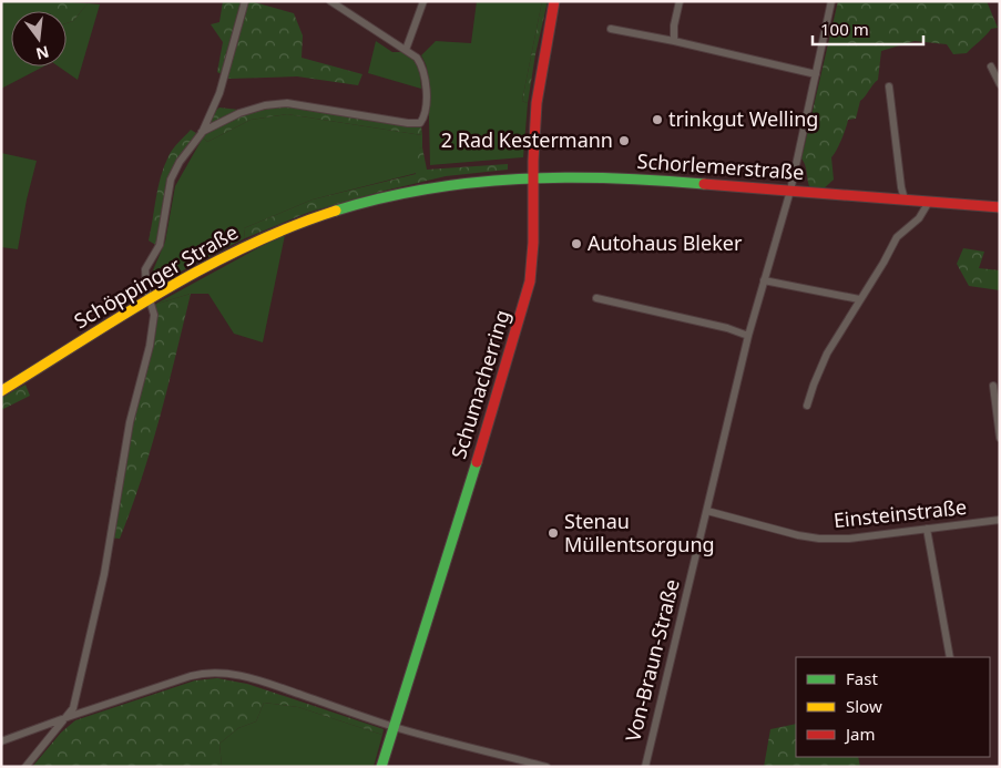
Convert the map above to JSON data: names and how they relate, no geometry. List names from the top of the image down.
{
  "streets": {
    "main road": ["Schorlemerstraße", "Schöppinger Straße", "Schumacherring"],
    "street": ["Einsteinstraße", "Von-Braun-Straße"]
  },
  "crossings": [
    ["Schorlemerstraße", "Schöppinger Straße"],
    ["Schorlemerstraße", "Schumacherring"],
    ["Schorlemerstraße", "Von-Braun-Straße"],
    ["Schöppinger Straße", "Schumacherring"],
    ["Einsteinstraße", "Von-Braun-Straße"]
  ],
  "places": [
    "trinkgut Welling",
    "2 Rad Kestermann",
    "Autohaus Bleker",
    "Stenau Müllentsorgung"
  ],
  "legend": ["Fast", "Slow", "Jam"],
  "scale_bar": "100 m",
  "north": "bottom"
}
